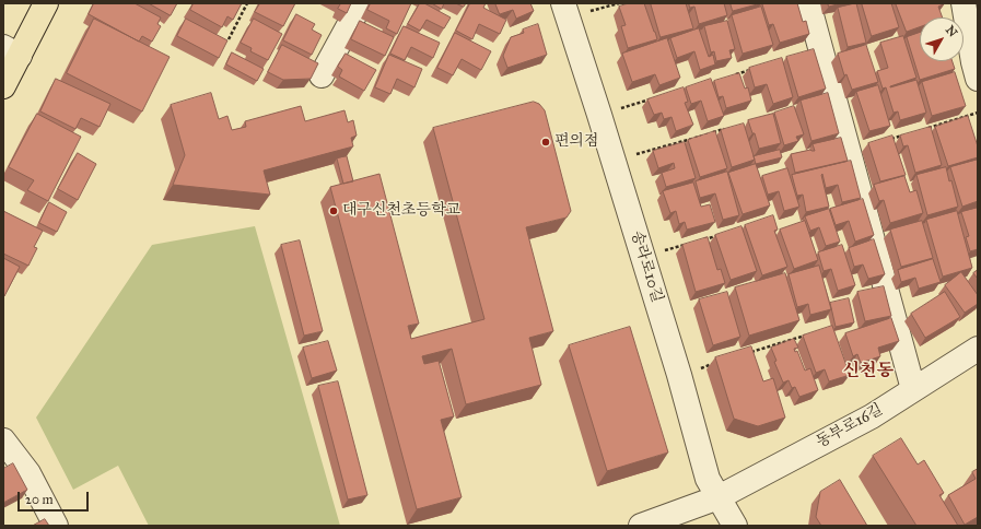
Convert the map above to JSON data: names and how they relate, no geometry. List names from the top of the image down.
{
  "streets": {
    "street": ["송라로10길", "동부로16길"]
  },
  "crossings": [
    ["송라로10길", "동부로16길"]
  ],
  "districts": ["신천동"],
  "places": ["편의점", "대구신천초등학교"],
  "scale_bar": "20 m",
  "north": "top right"
}
